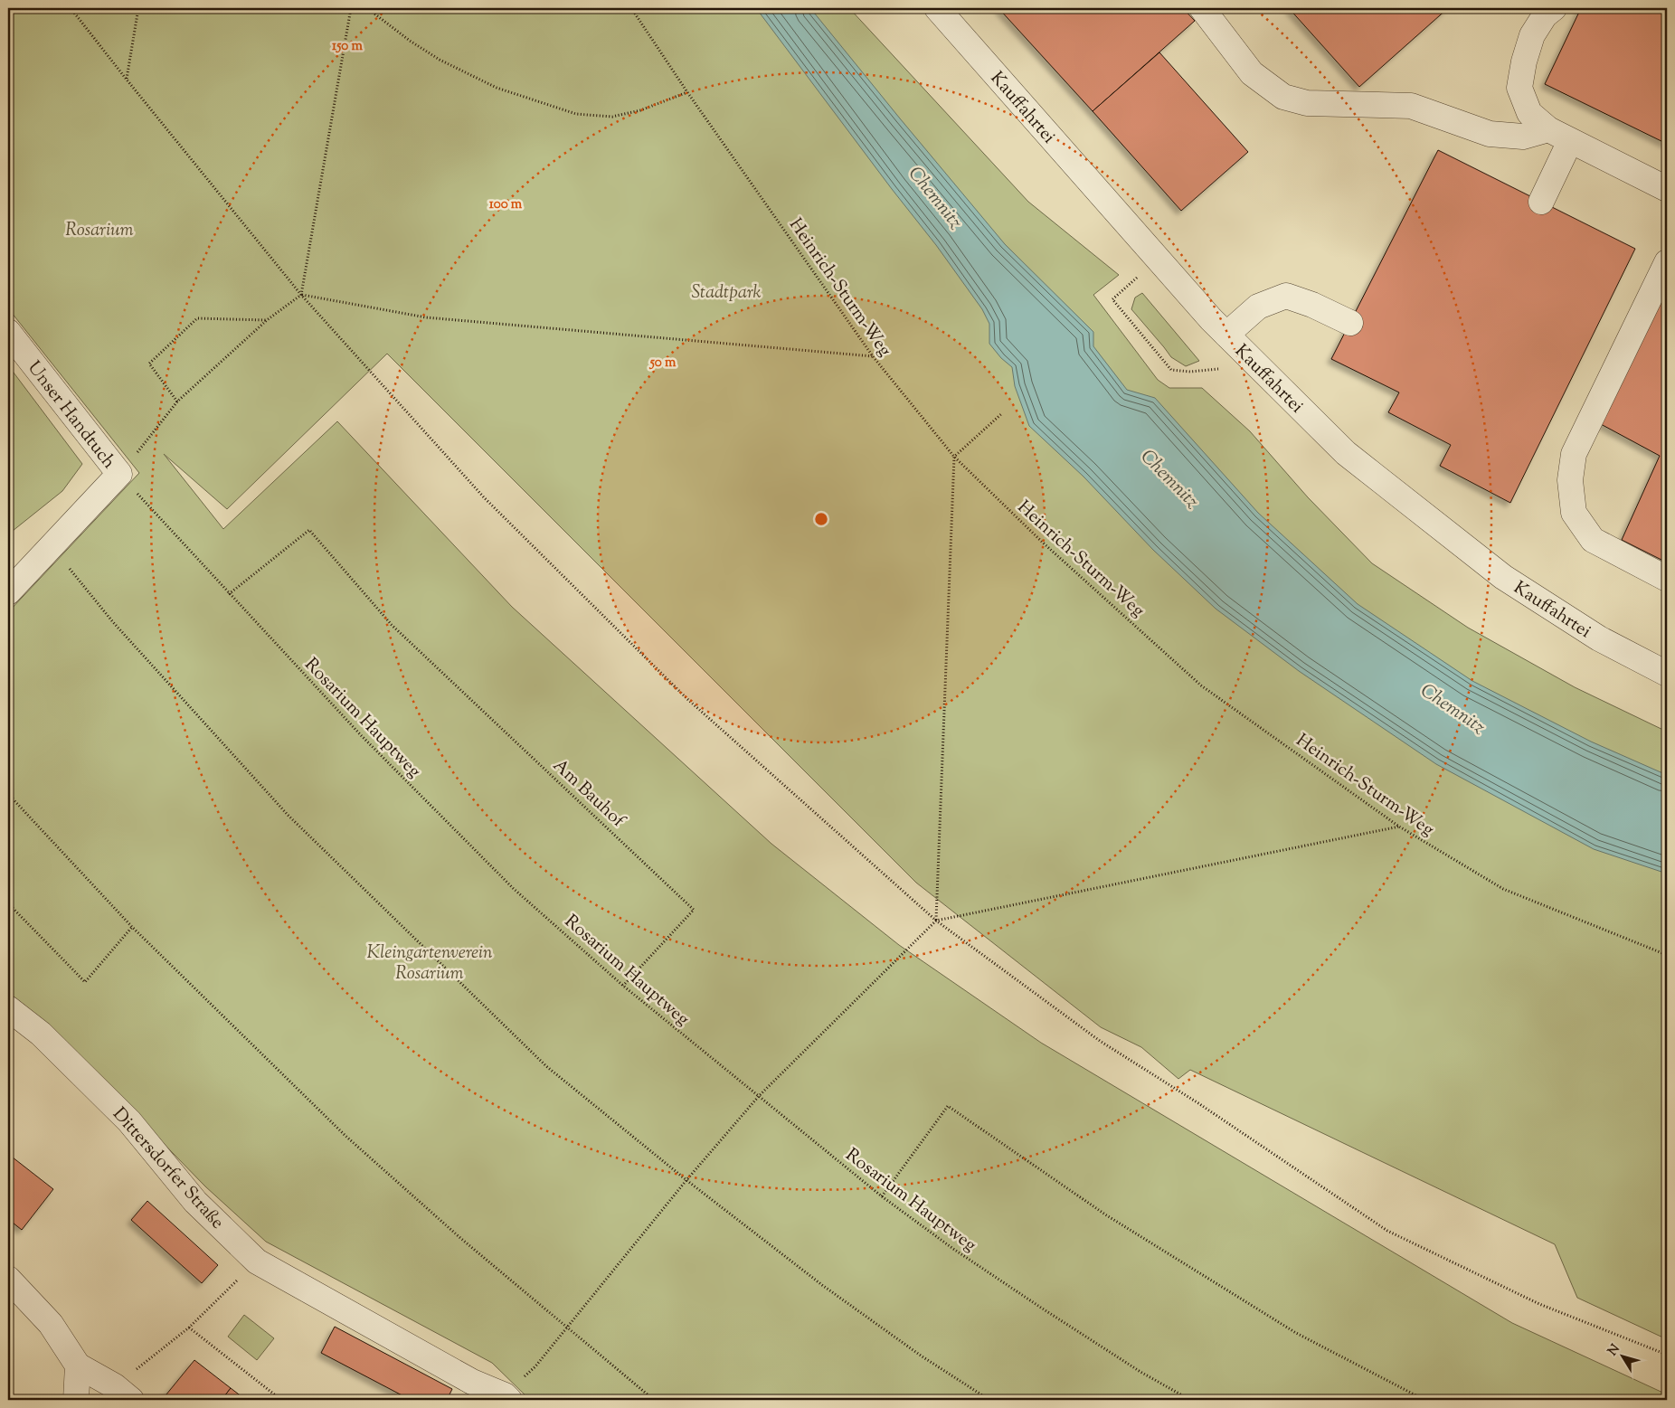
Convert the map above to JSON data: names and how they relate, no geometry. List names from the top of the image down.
{
  "streets": {
    "street": ["Kauffahrtei", "Unser Handtuch", "Dittersdorfer Straße"],
    "path": ["Heinrich-Sturm-Weg", "Rosarium Hauptweg", "Am Bauhof"]
  },
  "crossings": [
    ["Unser Handtuch", "Rosarium Hauptweg"],
    ["Rosarium Hauptweg", "Am Bauhof"]
  ],
  "water": ["Chemnitz"],
  "parks": ["Rosarium", "Stadtpark", "Kleingartenverein Rosarium"],
  "north": "top left",
  "rings": ["150 m", "100 m", "50 m"]
}
